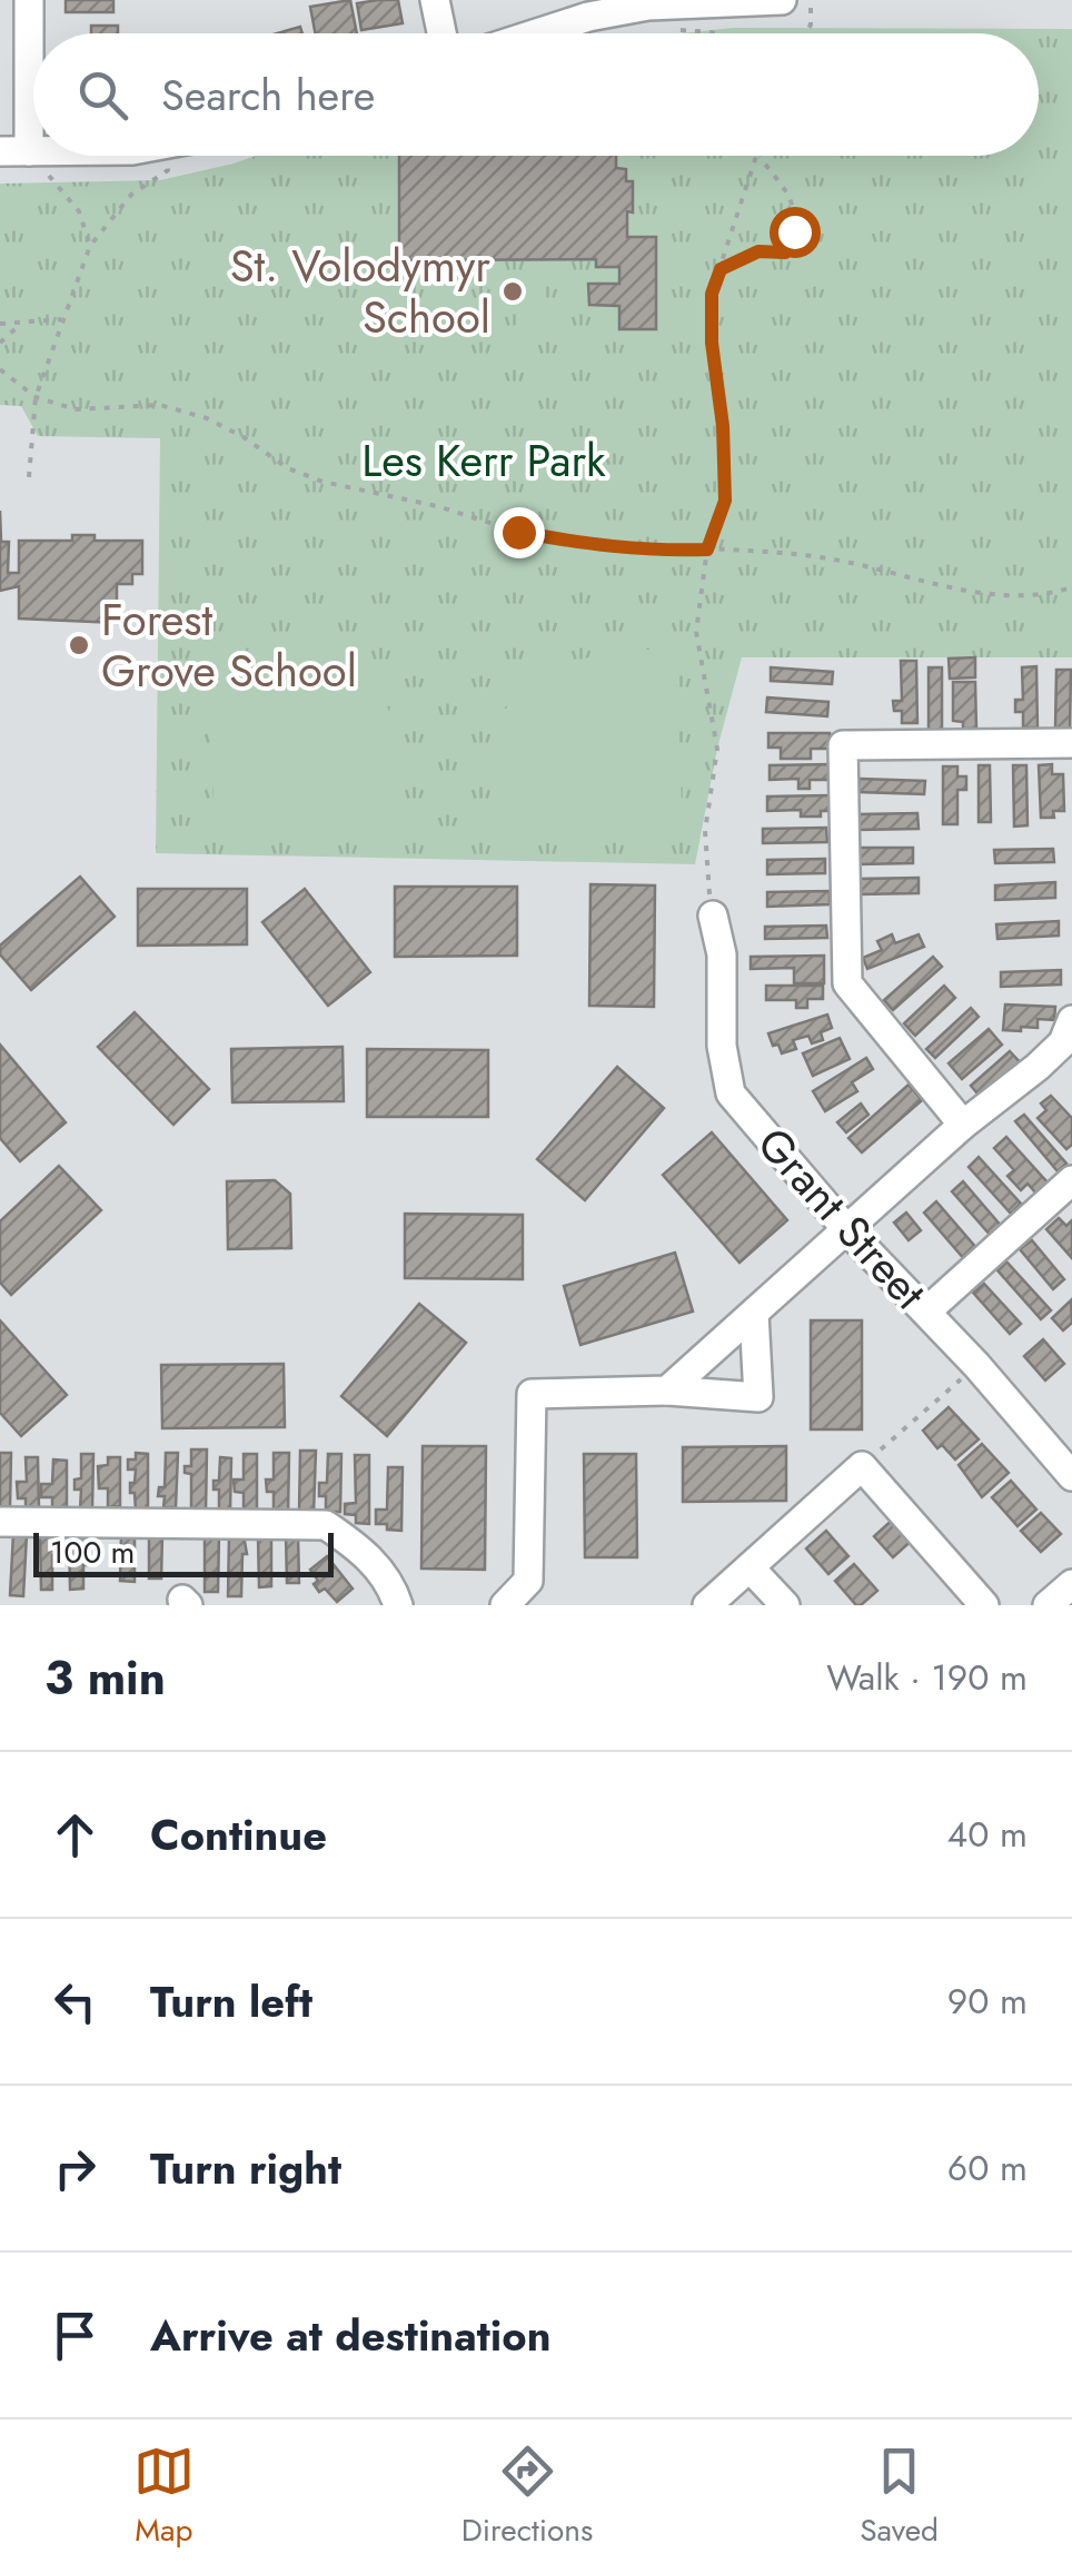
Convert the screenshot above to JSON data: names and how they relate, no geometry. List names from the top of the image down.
{
  "streets": {
    "street": ["Grant Street"]
  },
  "parks": ["Les Kerr Park"],
  "places": ["St. Volodymyr School", "Forest Grove School"],
  "scale_bar": "100 m",
  "page": {
    "search": "Search here",
    "scale": "100 m",
    "heading": ["3 min", "Walk · 190 m"],
    "list": [
      ["Continue", "40 m"],
      ["Turn left", "90 m"],
      ["Turn right", "60 m"],
      "Arrive at destination"
    ],
    "nav": ["Map", "Directions", "Saved"]
  }
}
